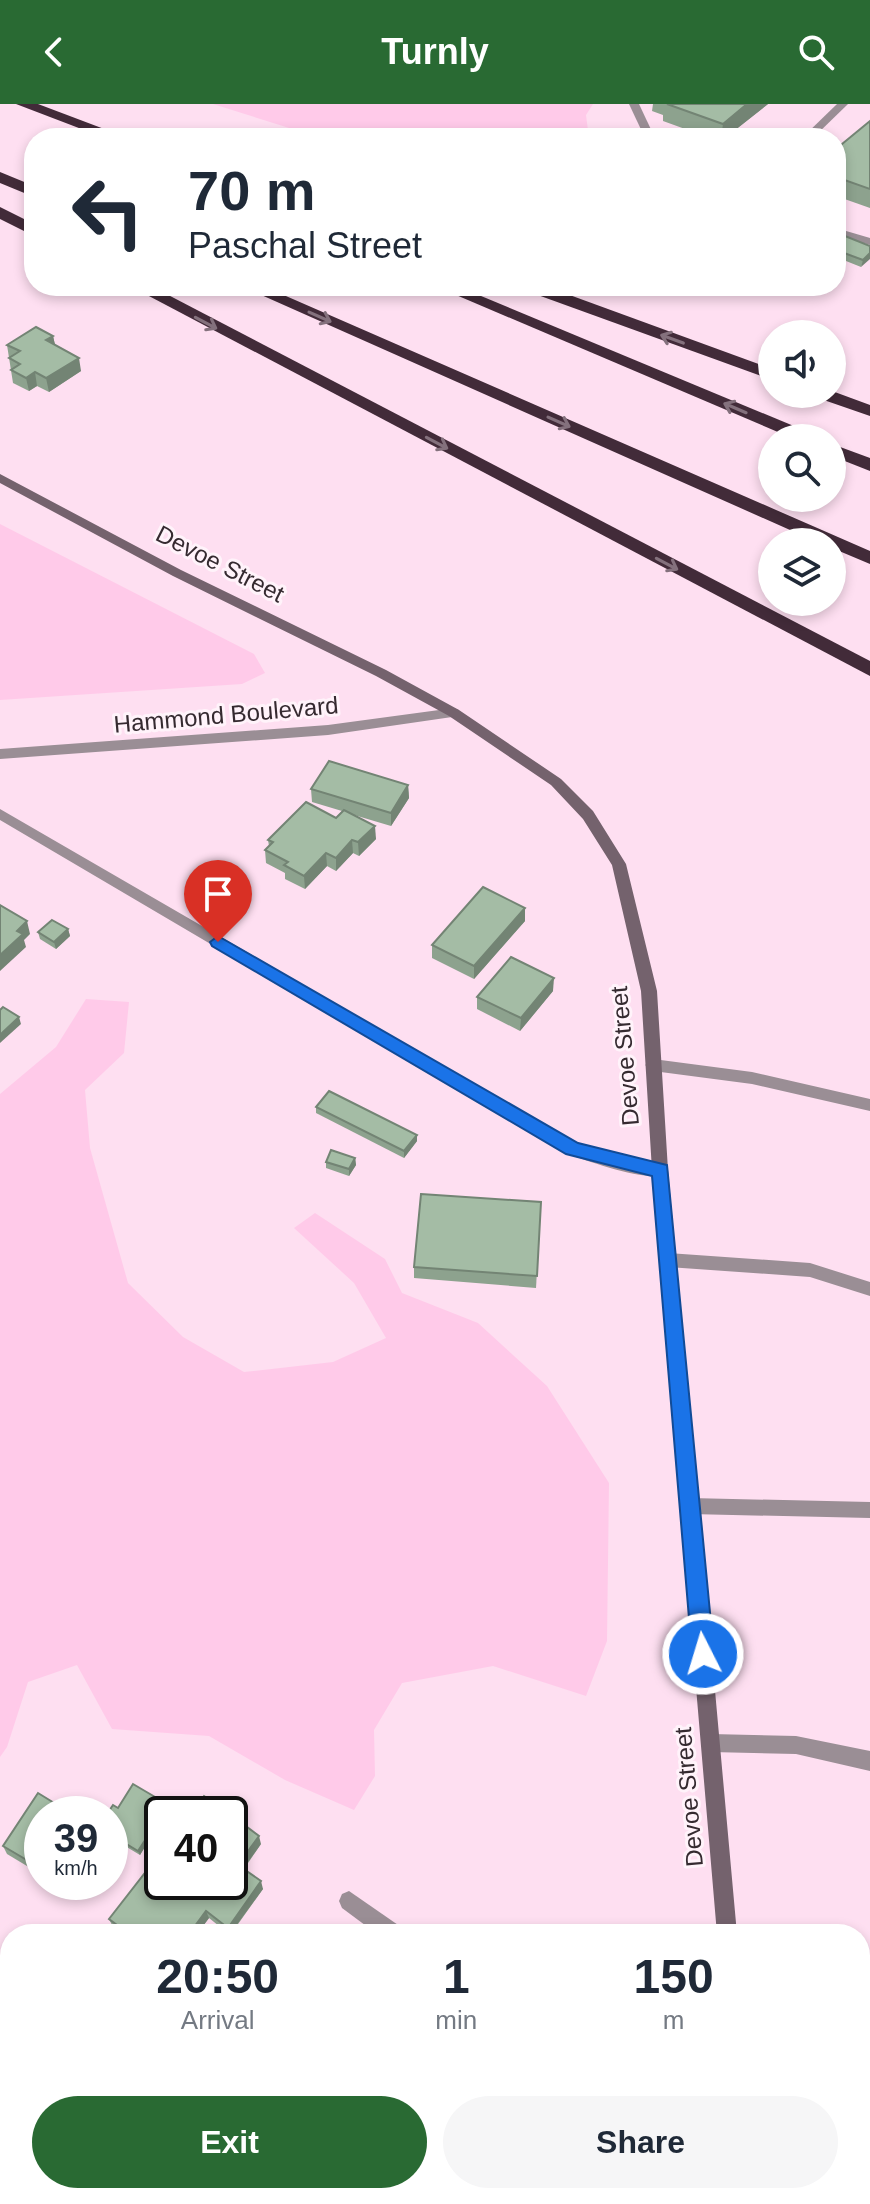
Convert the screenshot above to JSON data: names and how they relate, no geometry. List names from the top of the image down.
{
  "streets": {
    "street": ["Devoe Street", "Hammond Boulevard"]
  },
  "crossings": [
    ["Devoe Street", "Hammond Boulevard"]
  ],
  "page": {
    "header": "Turnly",
    "turn": ["70 m", "Paschal Street"],
    "speed": "39 km/h",
    "limit": "40",
    "eta": [
      "20:50",
      "Arrival",
      "1",
      "min",
      "150",
      "m"
    ],
    "buttons": ["Exit", "Share"]
  }
}
